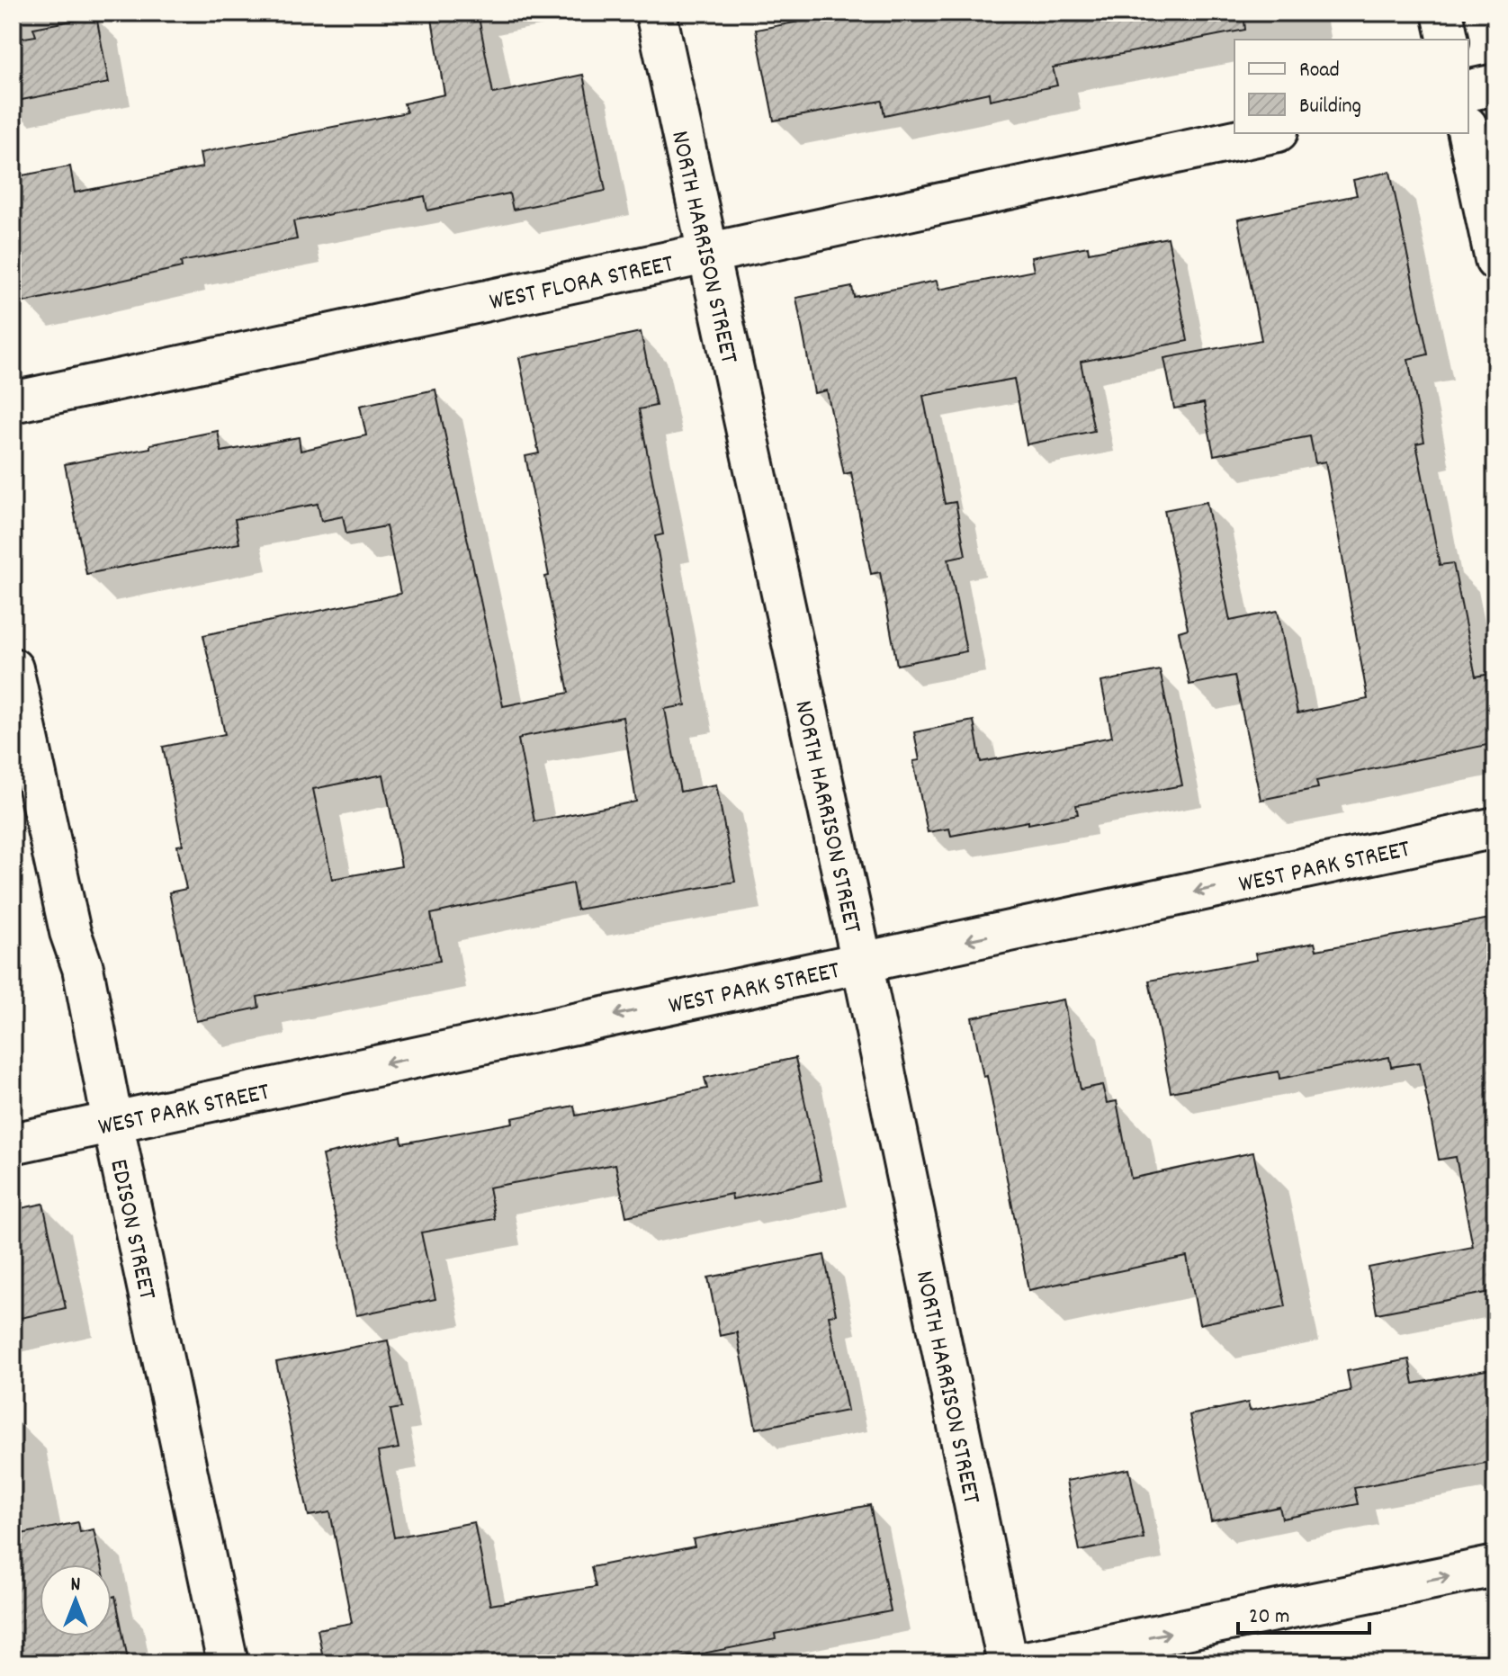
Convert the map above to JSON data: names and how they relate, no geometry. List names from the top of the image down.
{
  "streets": {
    "street": [
      "NORTH HARRISON STREET",
      "WEST FLORA STREET",
      "WEST PARK STREET",
      "EDISON STREET"
    ]
  },
  "crossings": [
    ["NORTH HARRISON STREET", "WEST FLORA STREET"],
    ["NORTH HARRISON STREET", "WEST PARK STREET"],
    ["WEST PARK STREET", "EDISON STREET"]
  ],
  "one_way": ["WEST PARK STREET"],
  "legend": ["Road", "Building"],
  "scale_bar": "20 m",
  "north": "top"
}
